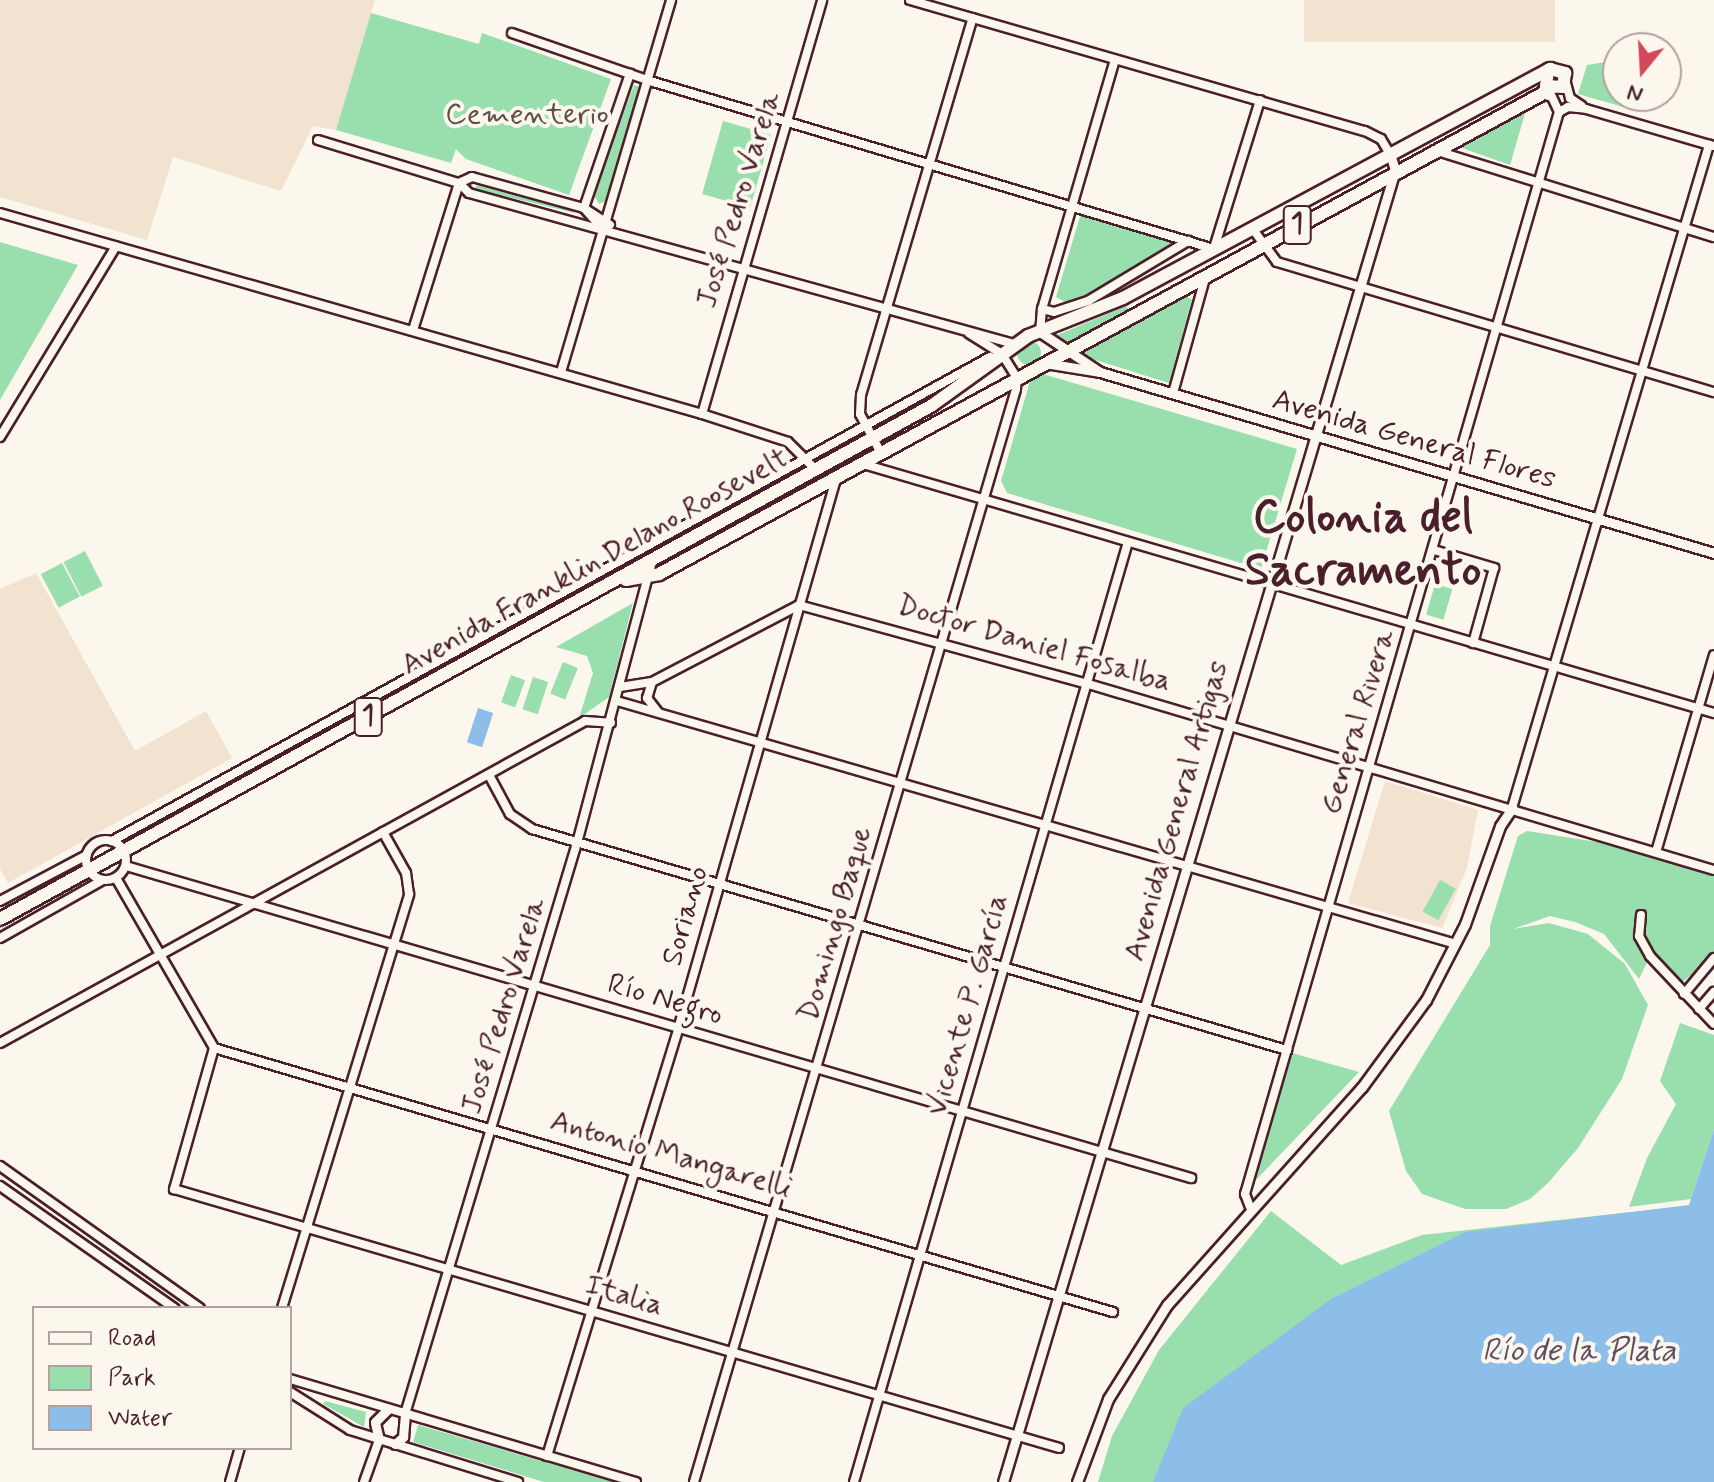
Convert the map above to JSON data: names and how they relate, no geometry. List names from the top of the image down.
{
  "streets": {
    "main road": ["1", "Avenida Franklin Delano Roosevelt"],
    "street": [
      "José Pedro Varela",
      "Avenida General Flores",
      "Doctor Daniel Fosalba",
      "General Rivera",
      "Avenida General Artigas",
      "Soriano",
      "Domingo Baque",
      "Río Negro",
      "Vicente P. García",
      "Antonio Mangarelli",
      "Italia"
    ]
  },
  "crossings": [
    ["José Pedro Varela", "1"],
    ["José Pedro Varela", "Avenida Franklin Delano Roosevelt"],
    ["José Pedro Varela", "Río Negro"],
    ["José Pedro Varela", "Antonio Mangarelli"],
    ["José Pedro Varela", "Italia"],
    ["1", "Avenida General Flores"],
    ["1", "Avenida Franklin Delano Roosevelt"],
    ["1", "Avenida General Artigas"],
    ["Avenida General Flores", "Avenida Franklin Delano Roosevelt"],
    ["Avenida General Flores", "General Rivera"],
    ["Avenida General Flores", "Avenida General Artigas"],
    ["Avenida Franklin Delano Roosevelt", "Soriano"],
    ["Avenida Franklin Delano Roosevelt", "Domingo Baque"],
    ["Doctor Daniel Fosalba", "General Rivera"],
    ["Doctor Daniel Fosalba", "Avenida General Artigas"],
    ["Doctor Daniel Fosalba", "Soriano"],
    ["Doctor Daniel Fosalba", "Domingo Baque"],
    ["Doctor Daniel Fosalba", "Vicente P. García"],
    ["Avenida General Artigas", "Río Negro"],
    ["Avenida General Artigas", "Antonio Mangarelli"],
    ["Avenida General Artigas", "Italia"],
    ["Soriano", "Río Negro"],
    ["Soriano", "Antonio Mangarelli"],
    ["Soriano", "Italia"],
    ["Domingo Baque", "Río Negro"],
    ["Domingo Baque", "Antonio Mangarelli"],
    ["Domingo Baque", "Italia"],
    ["Río Negro", "Vicente P. García"],
    ["Vicente P. García", "Antonio Mangarelli"],
    ["Vicente P. García", "Italia"],
    ["Antonio Mangarelli", "Italia"]
  ],
  "districts": ["Colonia del Sacramento"],
  "water": ["Río de la Plata"],
  "parks": ["Cementerio"],
  "legend": ["Road", "Park", "Water"],
  "north": "bottom"
}
